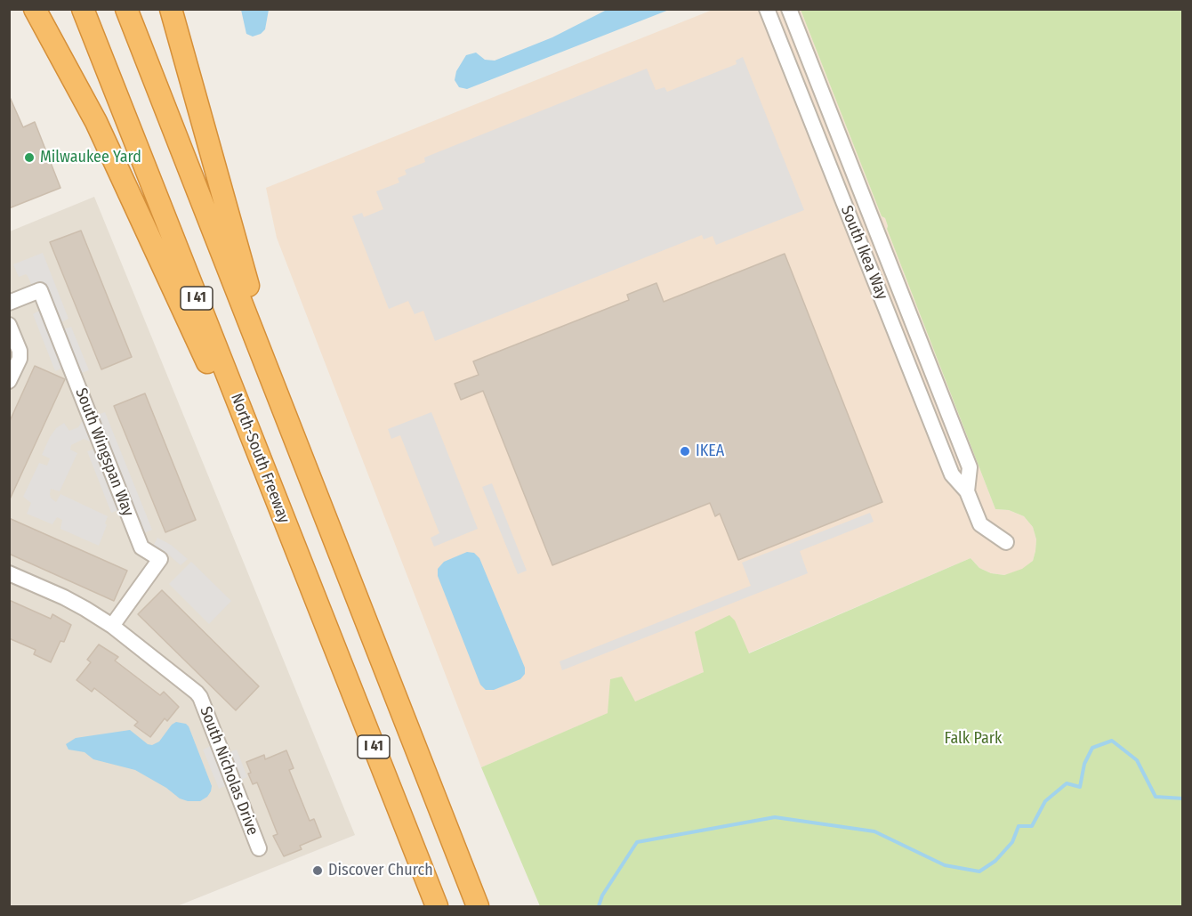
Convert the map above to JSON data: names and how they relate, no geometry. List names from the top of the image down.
{
  "streets": {
    "highway": ["I 41", "North-South Freeway"],
    "street": ["South Ikea Way", "South Wingspan Way", "South Nicholas Drive"]
  },
  "crossings": [
    ["South Wingspan Way", "South Nicholas Drive"]
  ],
  "parks": ["Falk Park"],
  "places": ["Milwaukee Yard", "IKEA", "Discover Church"]
}
